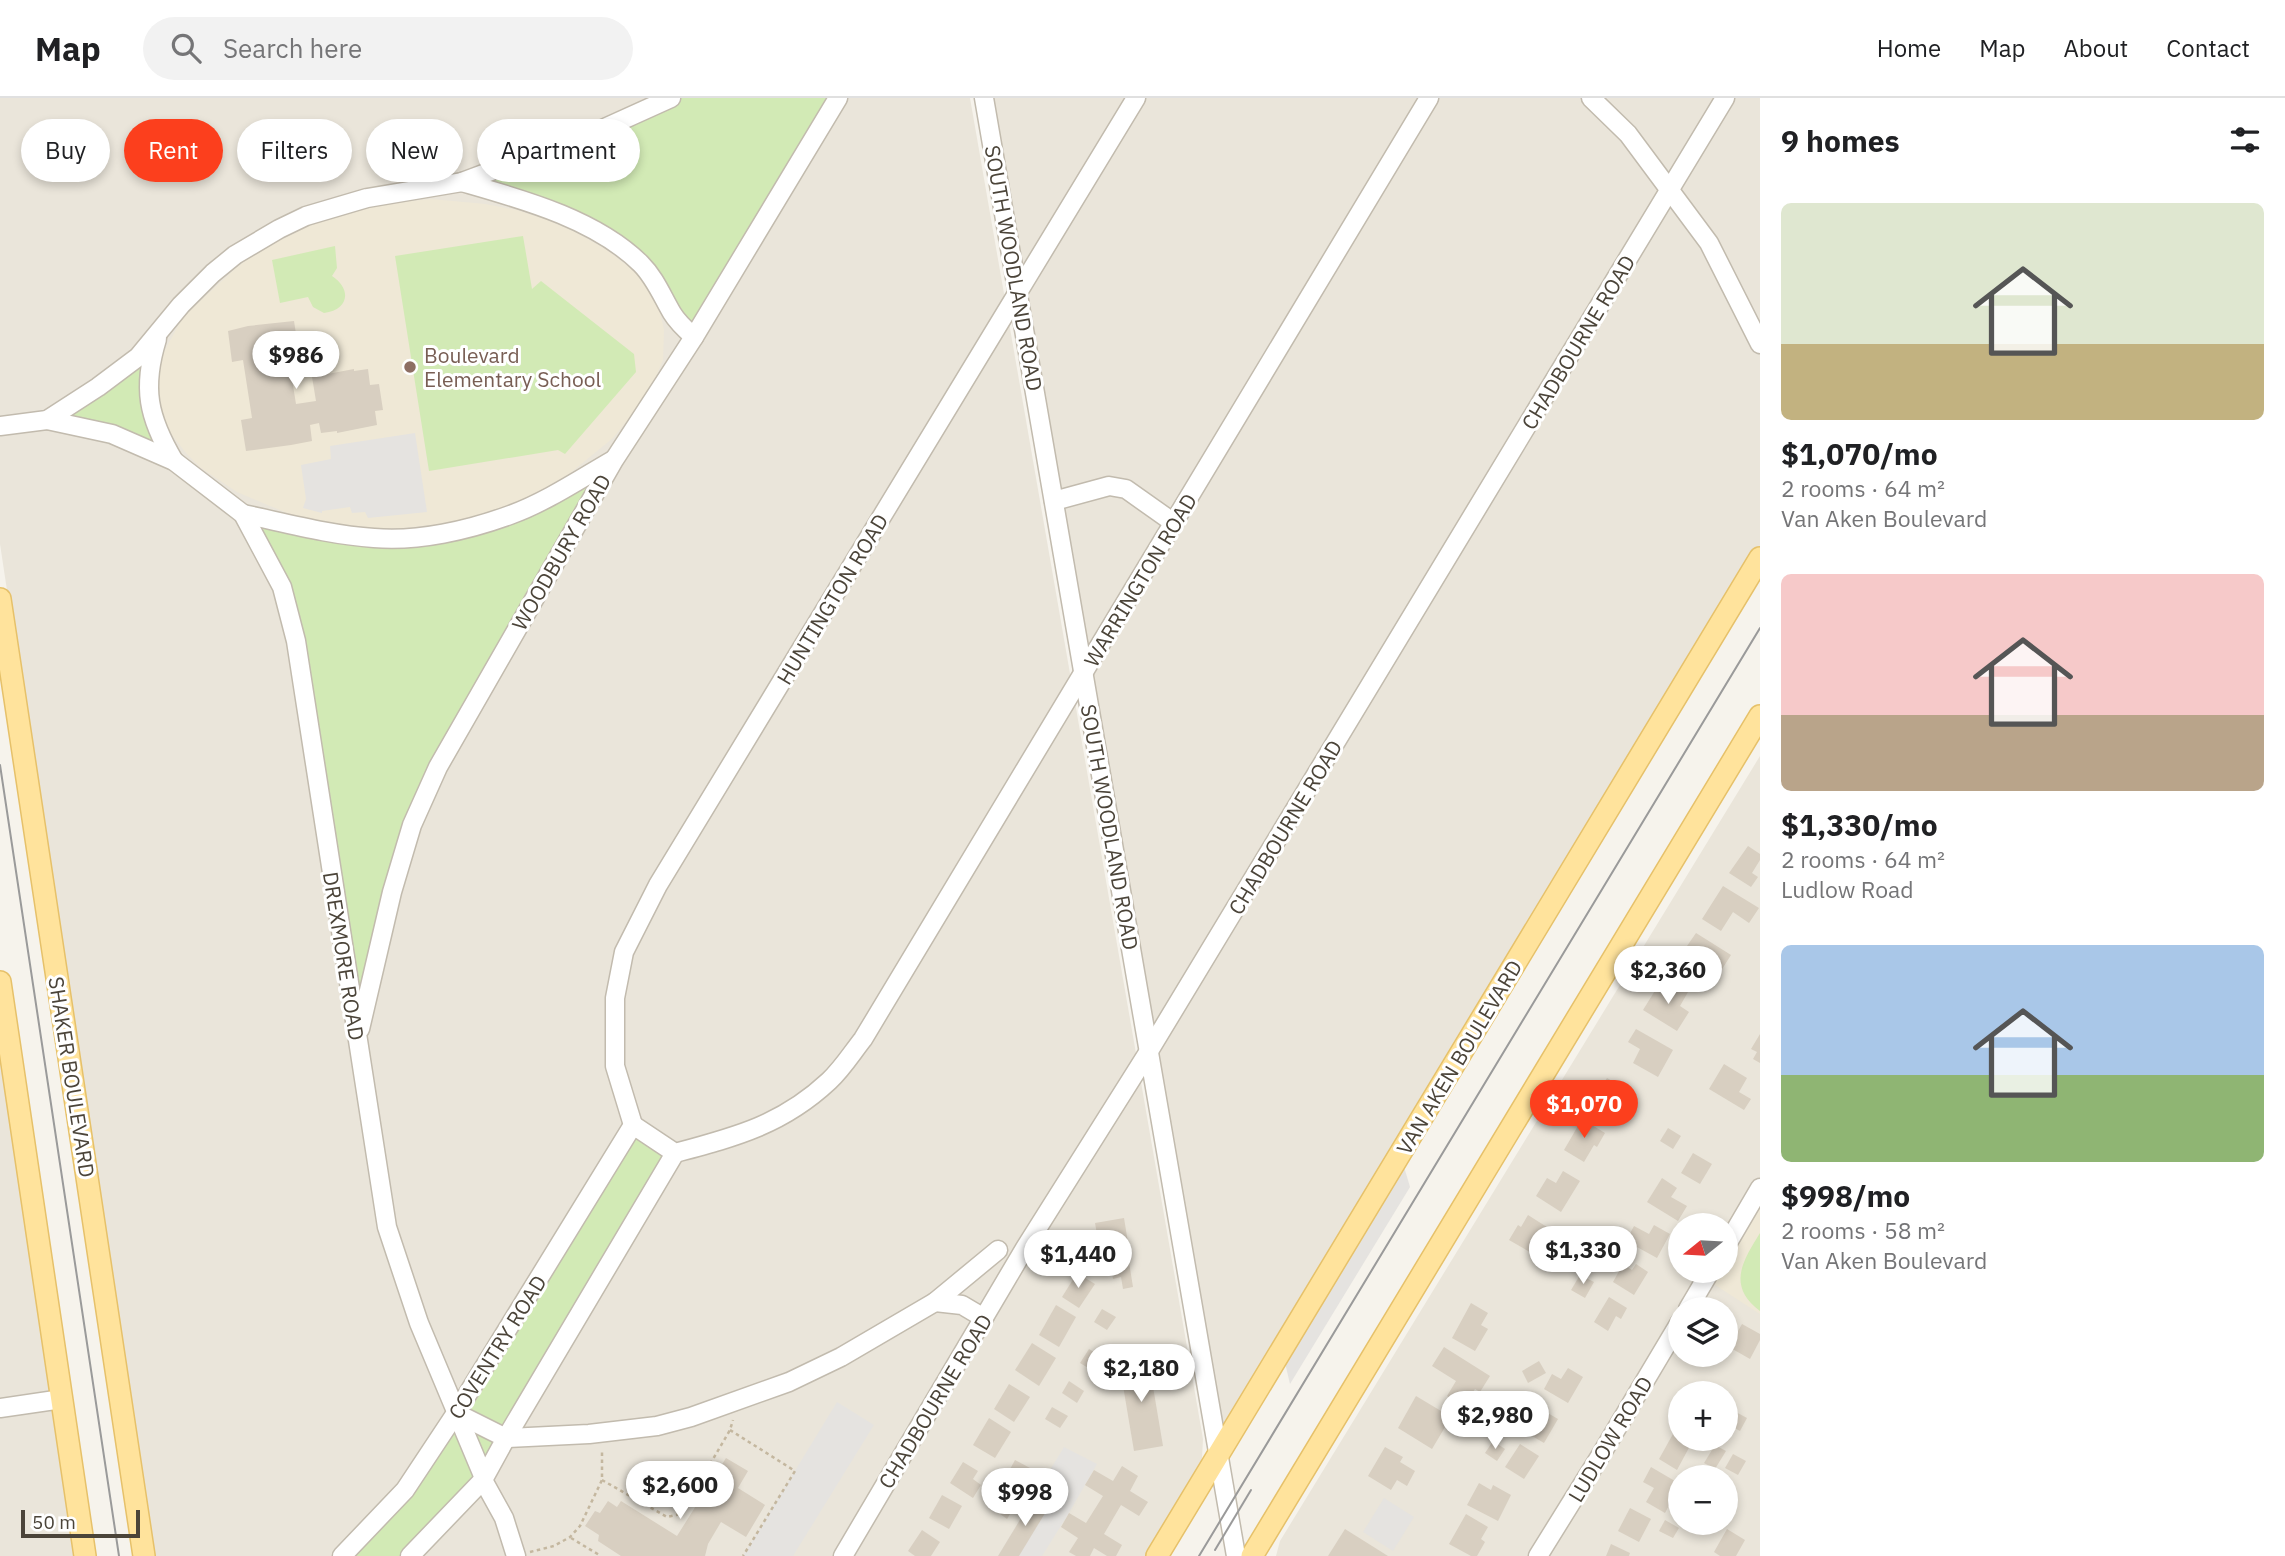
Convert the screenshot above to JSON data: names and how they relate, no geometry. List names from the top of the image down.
{
  "streets": {
    "main road": ["VAN AKEN BOULEVARD", "SHAKER BOULEVARD"],
    "street": [
      "SOUTH WOODLAND ROAD",
      "CHADBOURNE ROAD",
      "WOODBURY ROAD",
      "WARRINGTON ROAD",
      "HUNTINGTON ROAD",
      "DREXMORE ROAD",
      "COVENTRY ROAD",
      "LUDLOW ROAD"
    ]
  },
  "crossings": [
    ["SOUTH WOODLAND ROAD", "CHADBOURNE ROAD"],
    ["SOUTH WOODLAND ROAD", "WARRINGTON ROAD"],
    ["SOUTH WOODLAND ROAD", "HUNTINGTON ROAD"],
    ["SOUTH WOODLAND ROAD", "VAN AKEN BOULEVARD"],
    ["WOODBURY ROAD", "DREXMORE ROAD"],
    ["HUNTINGTON ROAD", "COVENTRY ROAD"],
    ["DREXMORE ROAD", "COVENTRY ROAD"]
  ],
  "places": ["Boulevard Elementary School"],
  "scale_bar": "50 m",
  "north": "left",
  "page": {
    "header": "Map",
    "search": "Search here",
    "nav": [
      "Home",
      "Map",
      "About",
      "Contact"
    ],
    "heading": "9 homes",
    "chip": [
      "Buy",
      "Rent",
      "Filters",
      "New",
      "Apartment"
    ],
    "list": [
      {
        "name": "$1,070/mo",
        "note": "2 rooms · 64 m² · Van Aken Boulevard"
      },
      {
        "name": "$1,330/mo",
        "note": "2 rooms · 64 m² · Ludlow Road"
      },
      {
        "name": "$998/mo",
        "note": "2 rooms · 58 m² · Van Aken Boulevard"
      }
    ],
    "price": [
      "$986",
      "$2,360",
      "$1,070",
      "$1,330",
      "$1,440",
      "$2,180",
      "$2,980",
      "$2,600",
      "$998"
    ],
    "map_buttons": ["+", "−"],
    "scale": "50 m"
  }
}
